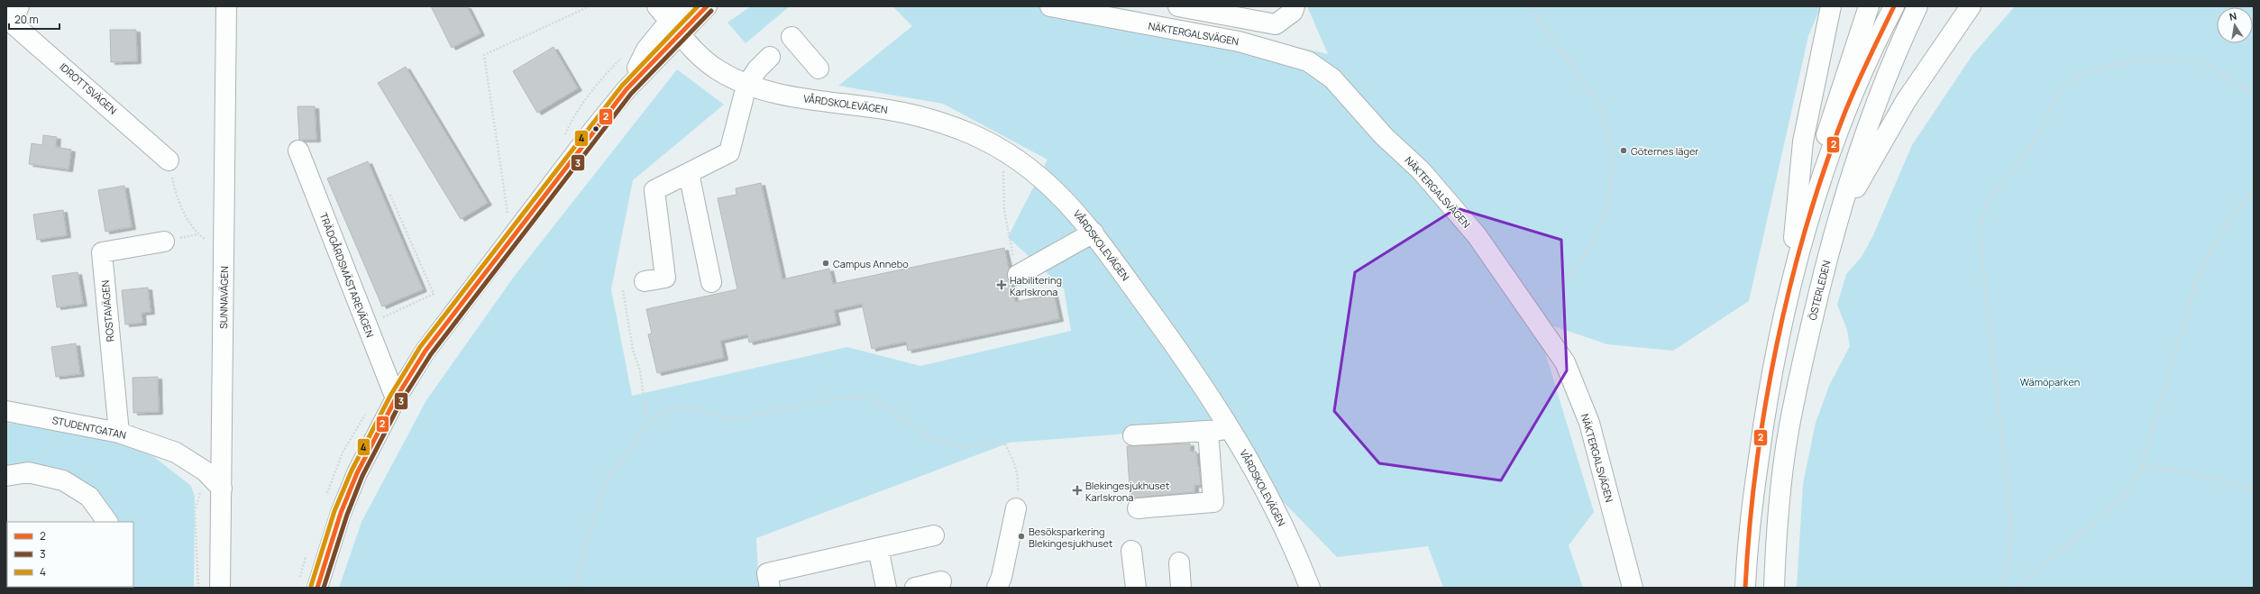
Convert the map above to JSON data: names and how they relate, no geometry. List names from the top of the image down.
{
  "streets": {
    "main road": [
      "NÄKTERGALSVÄGEN",
      "IDROTTSVÄGEN",
      "VÅRDSKOLEVÄGEN",
      "TRÄDGÅRDSMÄSTAREVÄGEN",
      "ÖSTERLEDEN",
      "SUNNAVÄGEN",
      "ROSTAVÄGEN",
      "STUDENTGATAN"
    ]
  },
  "crossings": [
    ["SUNNAVÄGEN", "STUDENTGATAN"],
    ["ROSTAVÄGEN", "STUDENTGATAN"]
  ],
  "parks": ["Wämöparken"],
  "places": {
    "other": ["Göternes läger", "Campus Annebo", "Besöksparkering Blekingesjukhuset"],
    "health": ["Habilitering Karlskrona", "Blekingesjukhuset Karlskrona"]
  },
  "lines": ["transit line 2", "transit line 4", "transit line 3"],
  "legend": ["2", "3", "4"],
  "scale_bar": "20 m",
  "north": "top"
}
